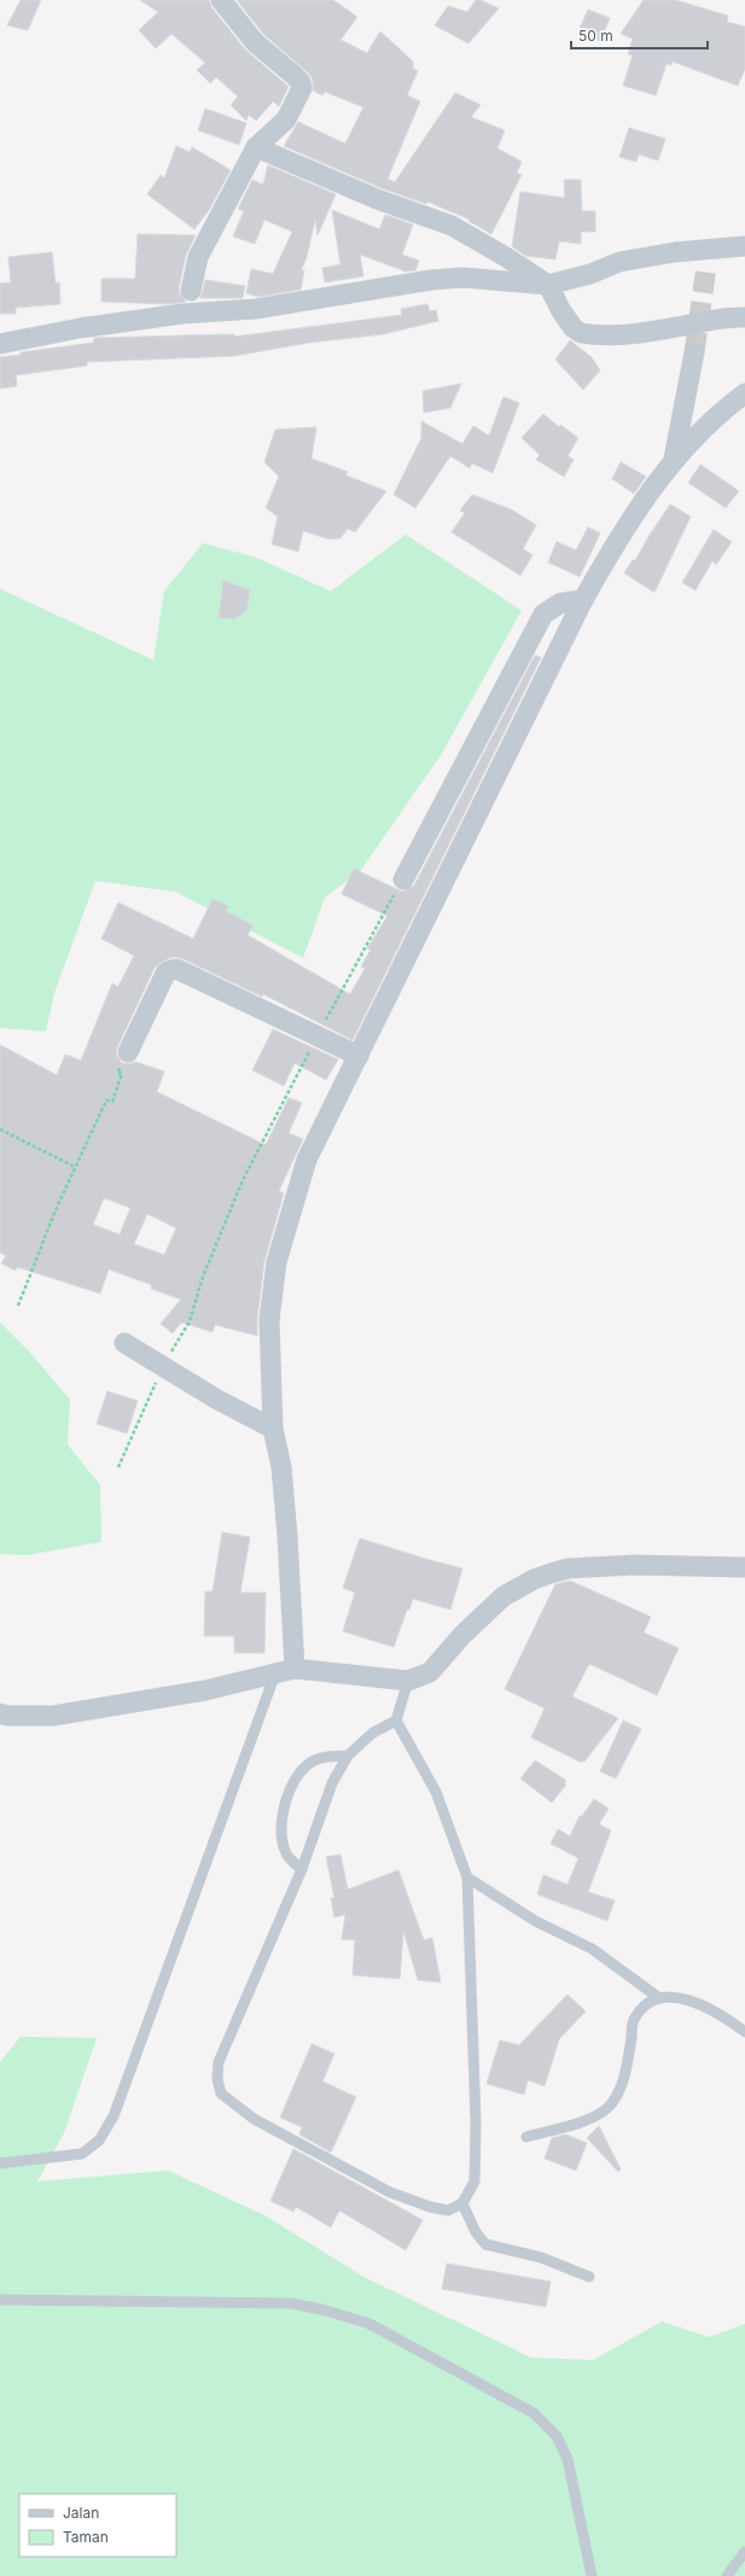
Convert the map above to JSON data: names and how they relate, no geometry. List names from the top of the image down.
{
  "legend": ["Jalan", "Taman"],
  "scale_bar": "50 m"
}
